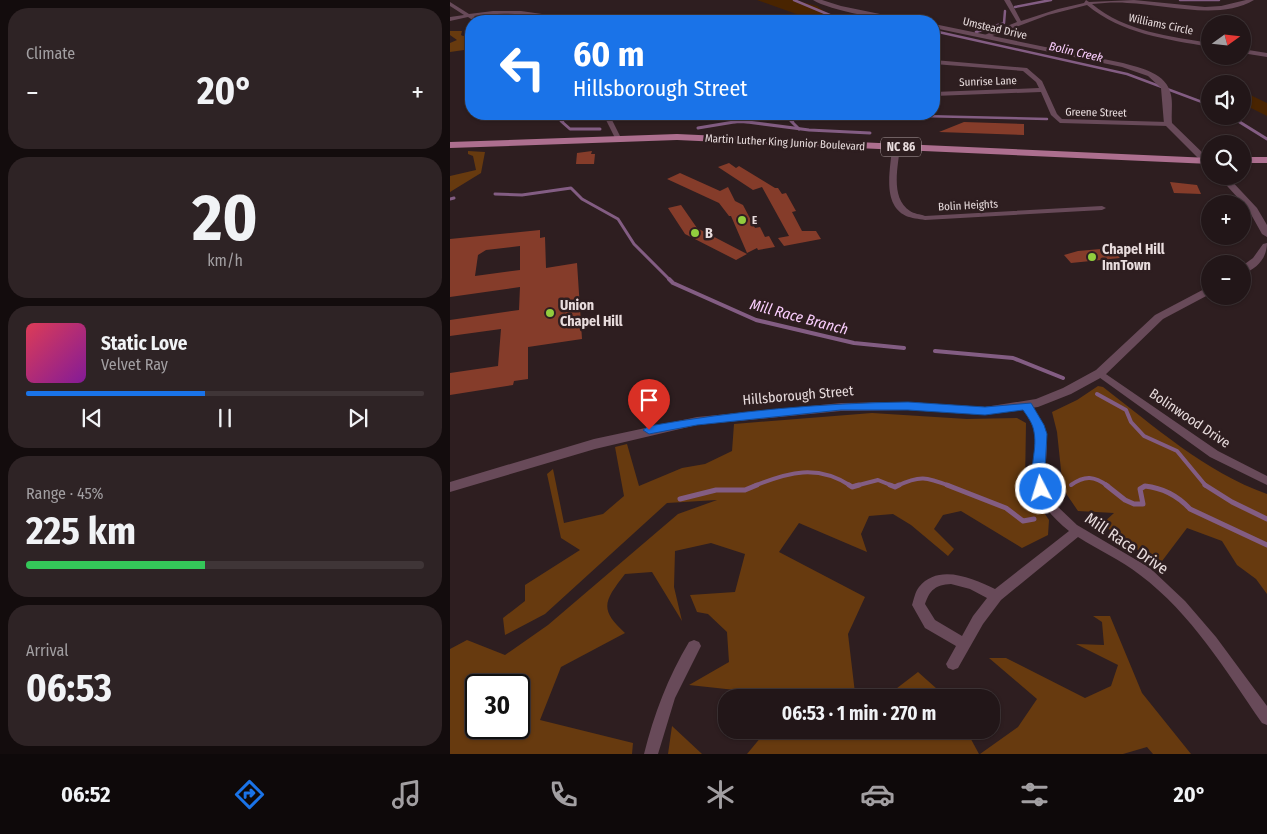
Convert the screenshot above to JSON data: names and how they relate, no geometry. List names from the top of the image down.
{
  "streets": {
    "main road": ["Martin Luther King Junior Boulevard", "NC 86"],
    "street": [
      "Williams Circle",
      "Umstead Drive",
      "Sunrise Lane",
      "Greene Street",
      "Bolin Heights",
      "Hillsborough Street",
      "Bolinwood Drive",
      "Mill Race Drive"
    ]
  },
  "crossings": [
    ["Umstead Drive", "Greene Street"],
    ["Sunrise Lane", "Greene Street"],
    ["Martin Luther King Junior Boulevard", "Bolin Heights"],
    ["Hillsborough Street", "Bolinwood Drive"],
    ["Hillsborough Street", "Mill Race Drive"]
  ],
  "water": ["Bolin Creek", "Mill Race Branch"],
  "places": [
    "E",
    "B",
    "Chapel Hill InnTown",
    "Union Chapel Hill"
  ],
  "north": "right",
  "page": {
    "tile": [
      "Climate",
      ["20", "km/h"],
      ["Range · 45%", "225 km"],
      ["Arrival", "06:53"]
    ],
    "map_buttons": ["+", "−"],
    "turn": ["60 m", "Hillsborough Street"],
    "heat": ["−", "20°", "+"],
    "song": ["Static Love", "Velvet Ray"],
    "limit": "30",
    "trip": "06:53 · 1 min · 270 m",
    "tabs": ["06:52", "20°"]
  }
}
